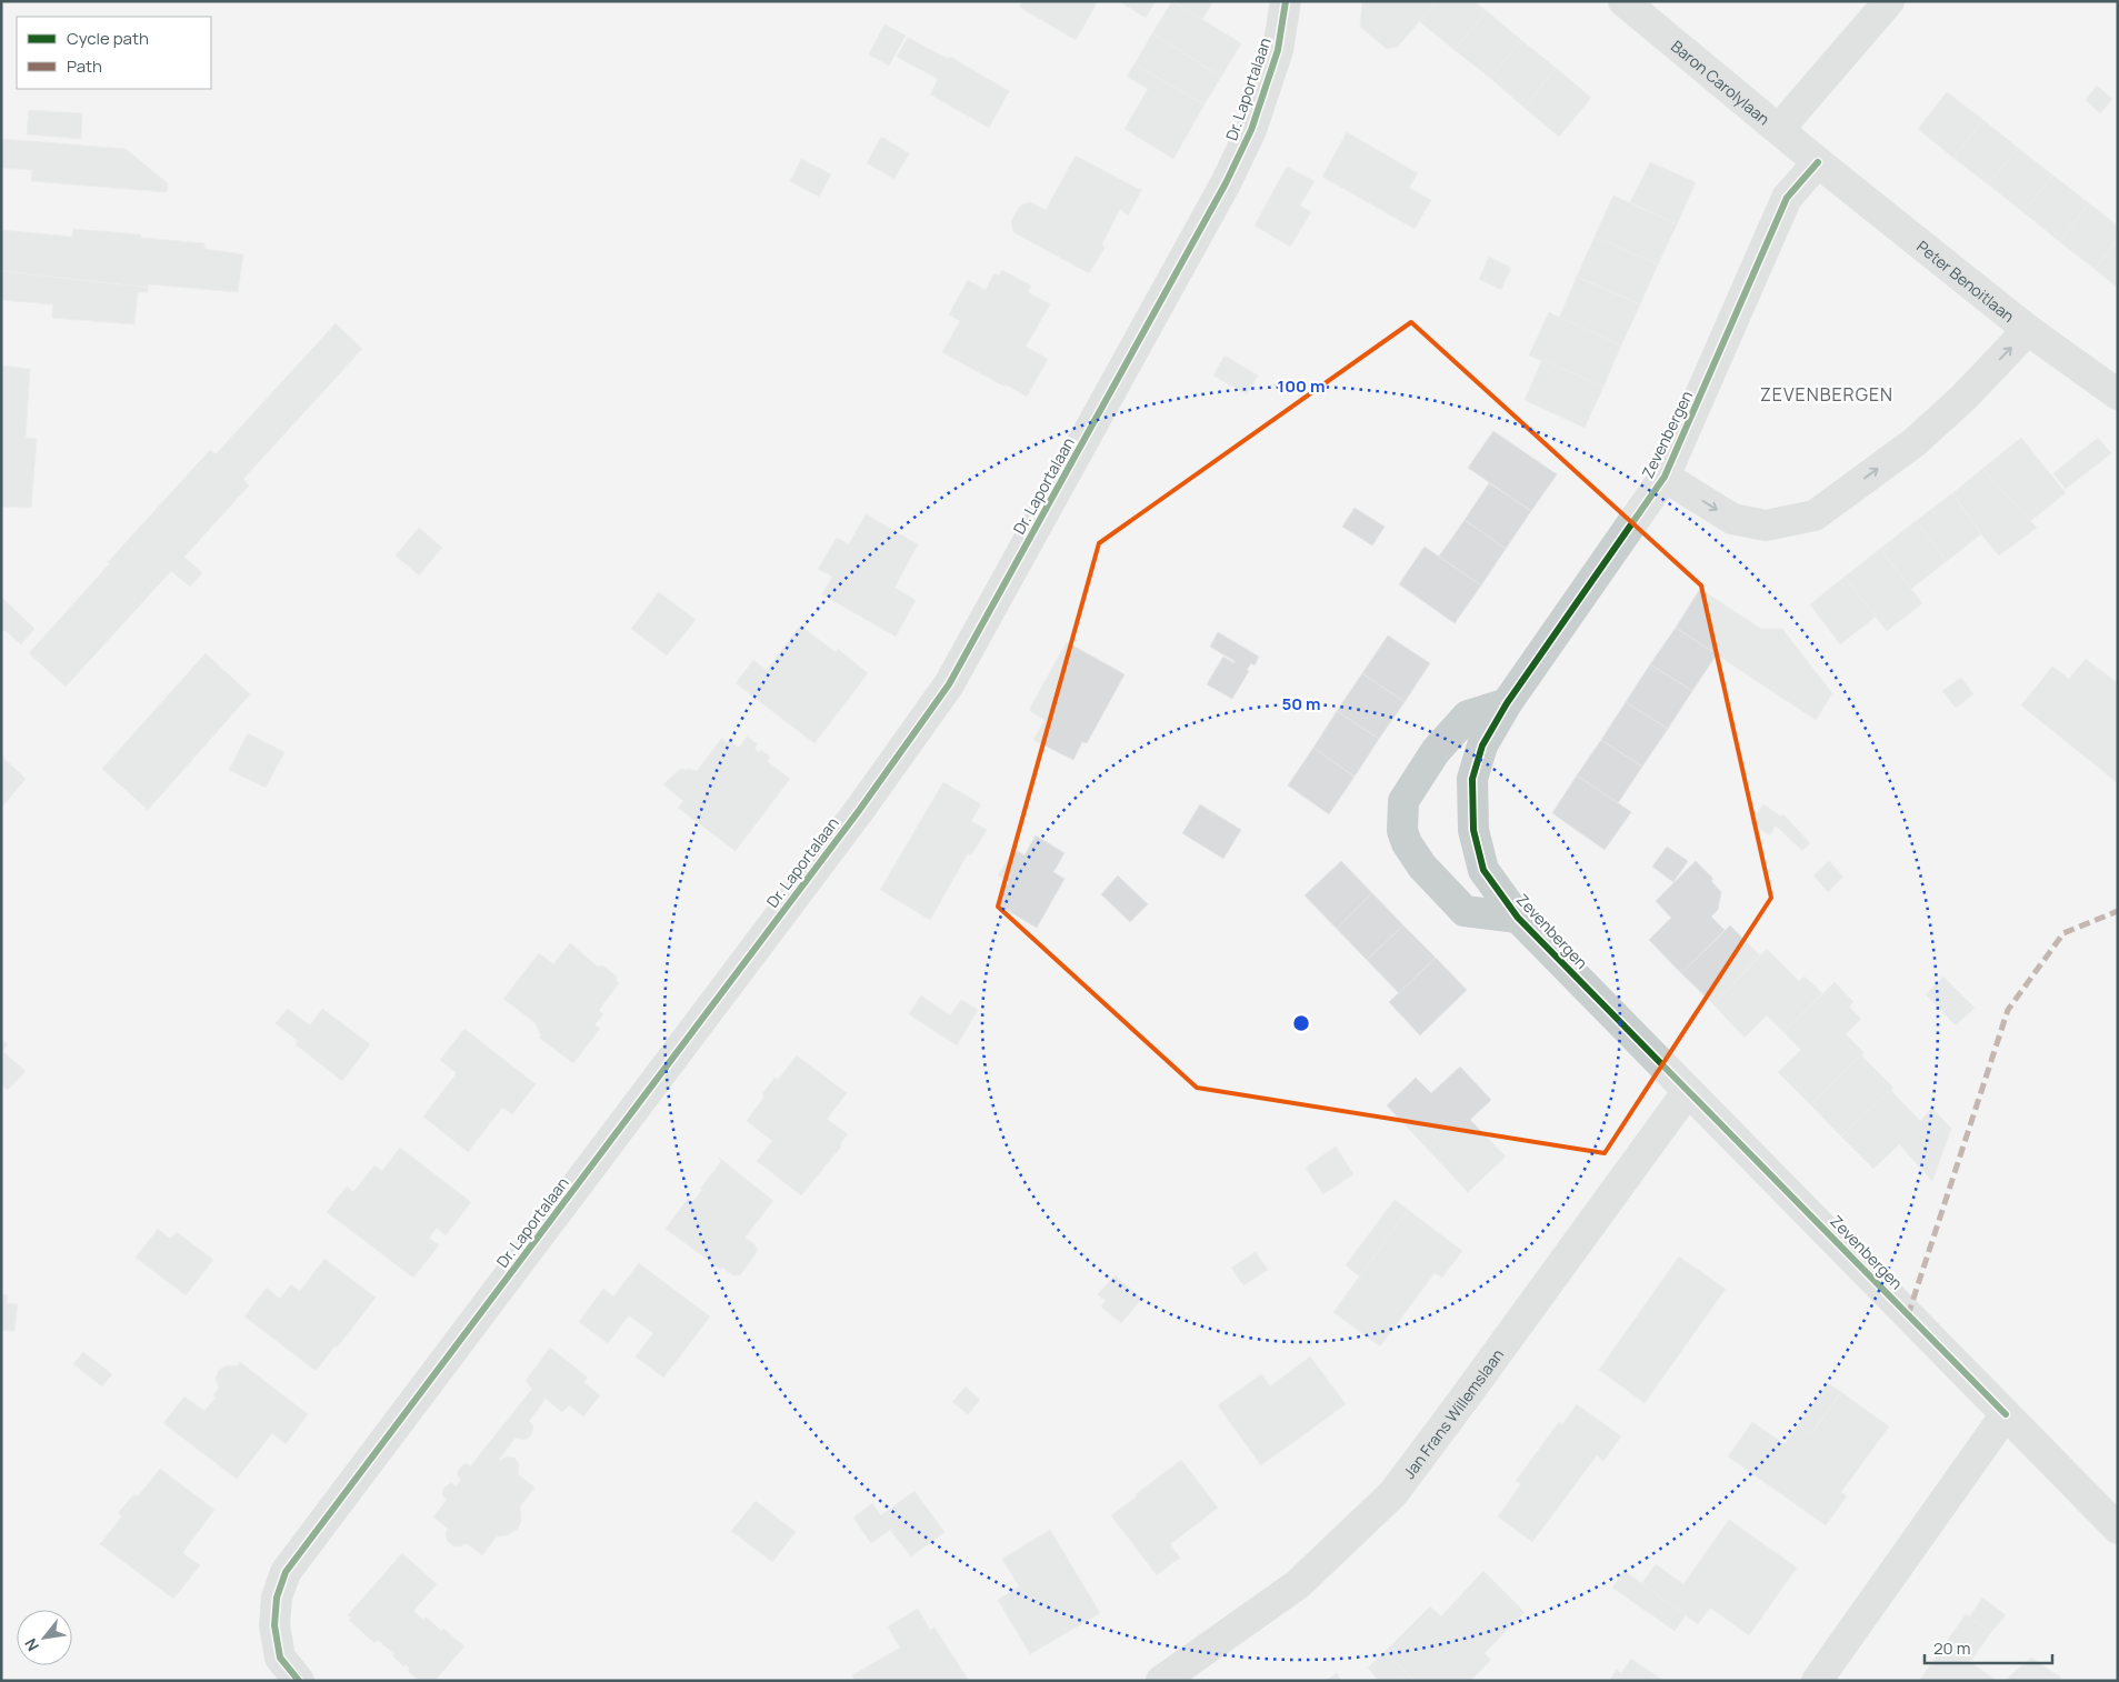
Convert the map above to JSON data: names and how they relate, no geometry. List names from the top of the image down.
{
  "streets": {
    "street": [
      "Baron Carolylaan",
      "Dr. Laportalaan",
      "Peter Benoitlaan",
      "Zevenbergen",
      "Jan Frans Willemslaan"
    ]
  },
  "crossings": [
    ["Baron Carolylaan", "Peter Benoitlaan"],
    ["Baron Carolylaan", "Zevenbergen"],
    ["Peter Benoitlaan", "Zevenbergen"],
    ["Zevenbergen", "Jan Frans Willemslaan"]
  ],
  "districts": ["ZEVENBERGEN"],
  "legend": ["Cycle path", "Path"],
  "scale_bar": "20 m",
  "north": "bottom left",
  "rings": ["100 m", "50 m"]
}
